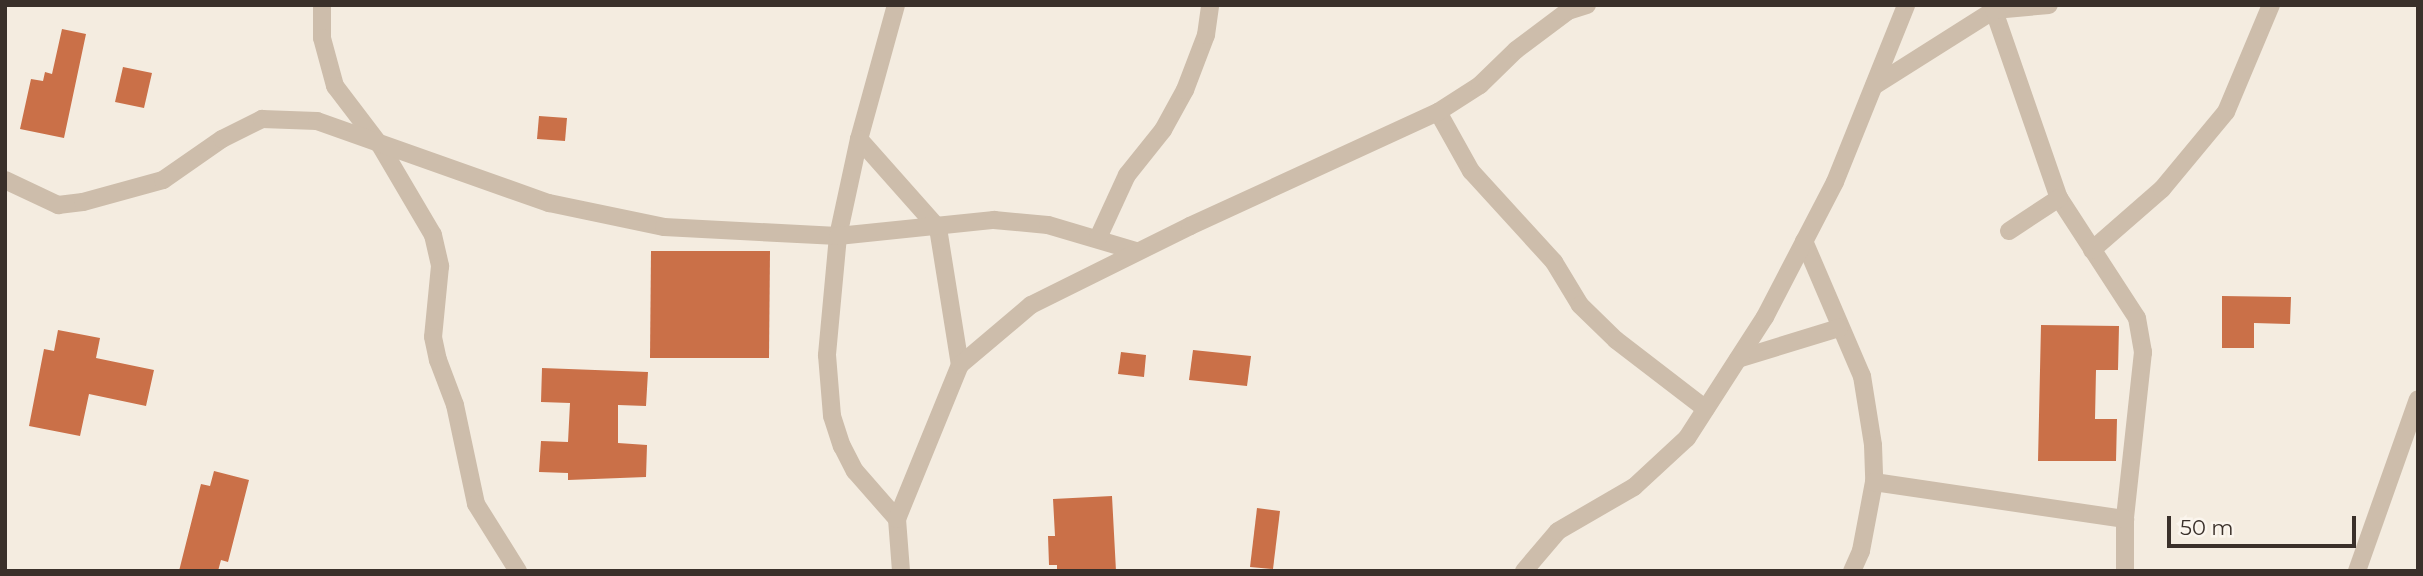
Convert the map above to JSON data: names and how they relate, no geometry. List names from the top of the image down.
{
  "scale_bar": "50 m"
}
